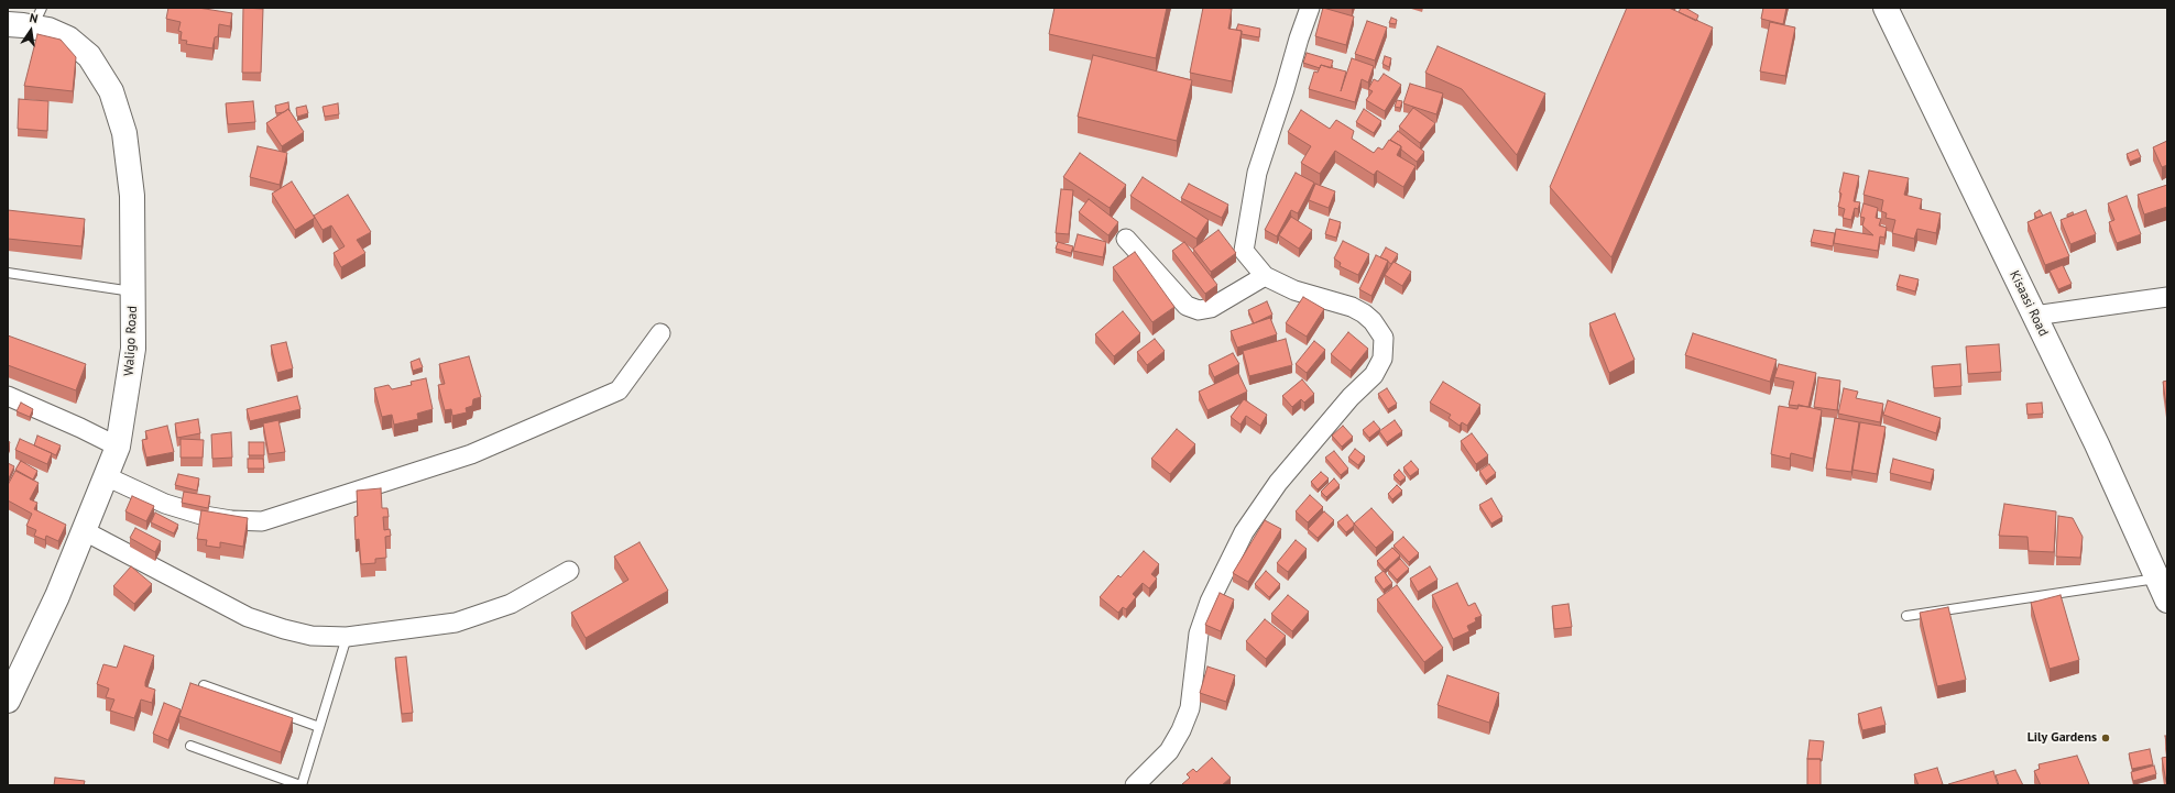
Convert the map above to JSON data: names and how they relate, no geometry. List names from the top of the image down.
{
  "streets": {
    "street": ["Kisaasi Road", "Waligo Road"]
  },
  "places": ["Lily Gardens"],
  "north": "top"
}
